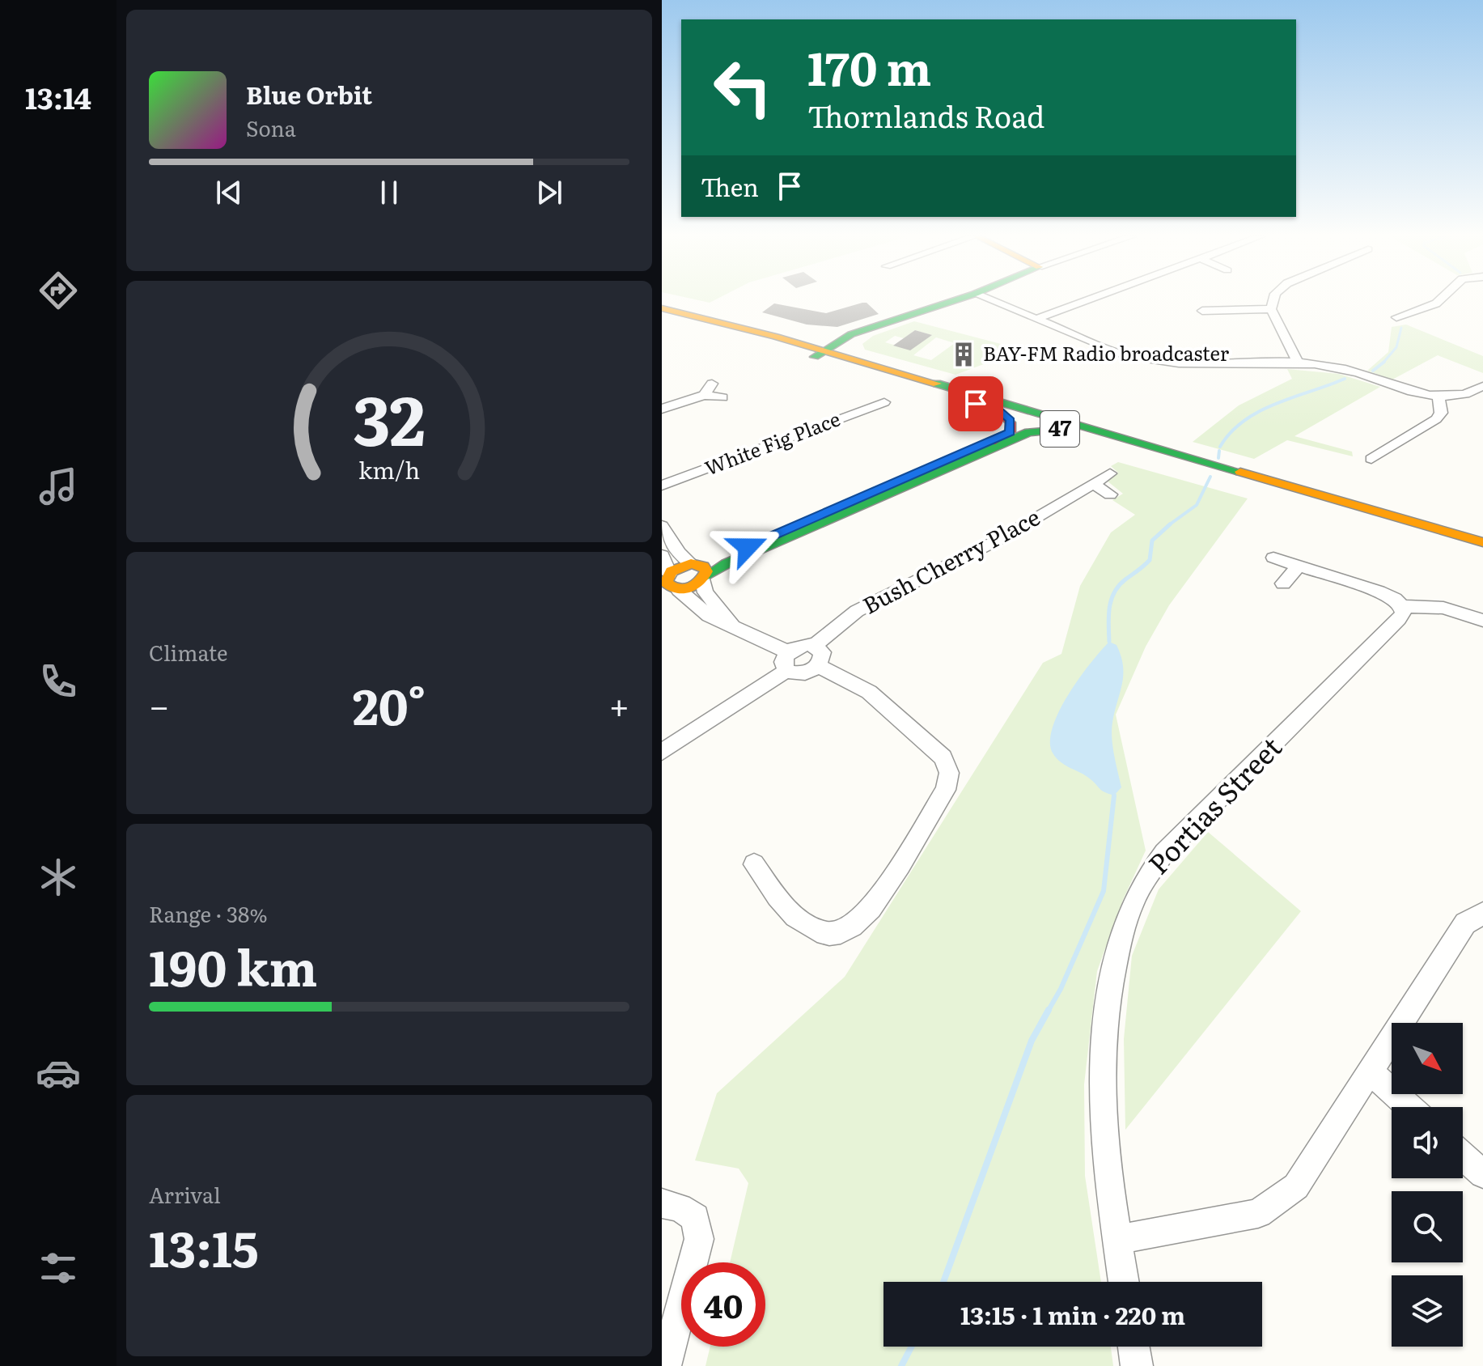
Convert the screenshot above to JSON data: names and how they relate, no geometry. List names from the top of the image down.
{
  "streets": {
    "main road": ["47"],
    "street": ["White Fig Place", "Bush Cherry Place", "Portias Street"]
  },
  "places": {
    "building": ["BAY-FM Radio broadcaster"]
  },
  "north": "bottom right",
  "page": {
    "tabs": "13:14",
    "turn": ["170 m", "Thornlands Road"],
    "song": ["Blue Orbit", "Sona"],
    "then": "Then",
    "tile": [
      "Climate",
      ["Range · 38%", "190 km"],
      ["Arrival", "13:15"]
    ],
    "heat": ["−", "20°", "+"],
    "limit": "40",
    "trip": "13:15 · 1 min · 220 m",
    "gauge": ["32", "km/h"]
  }
}
